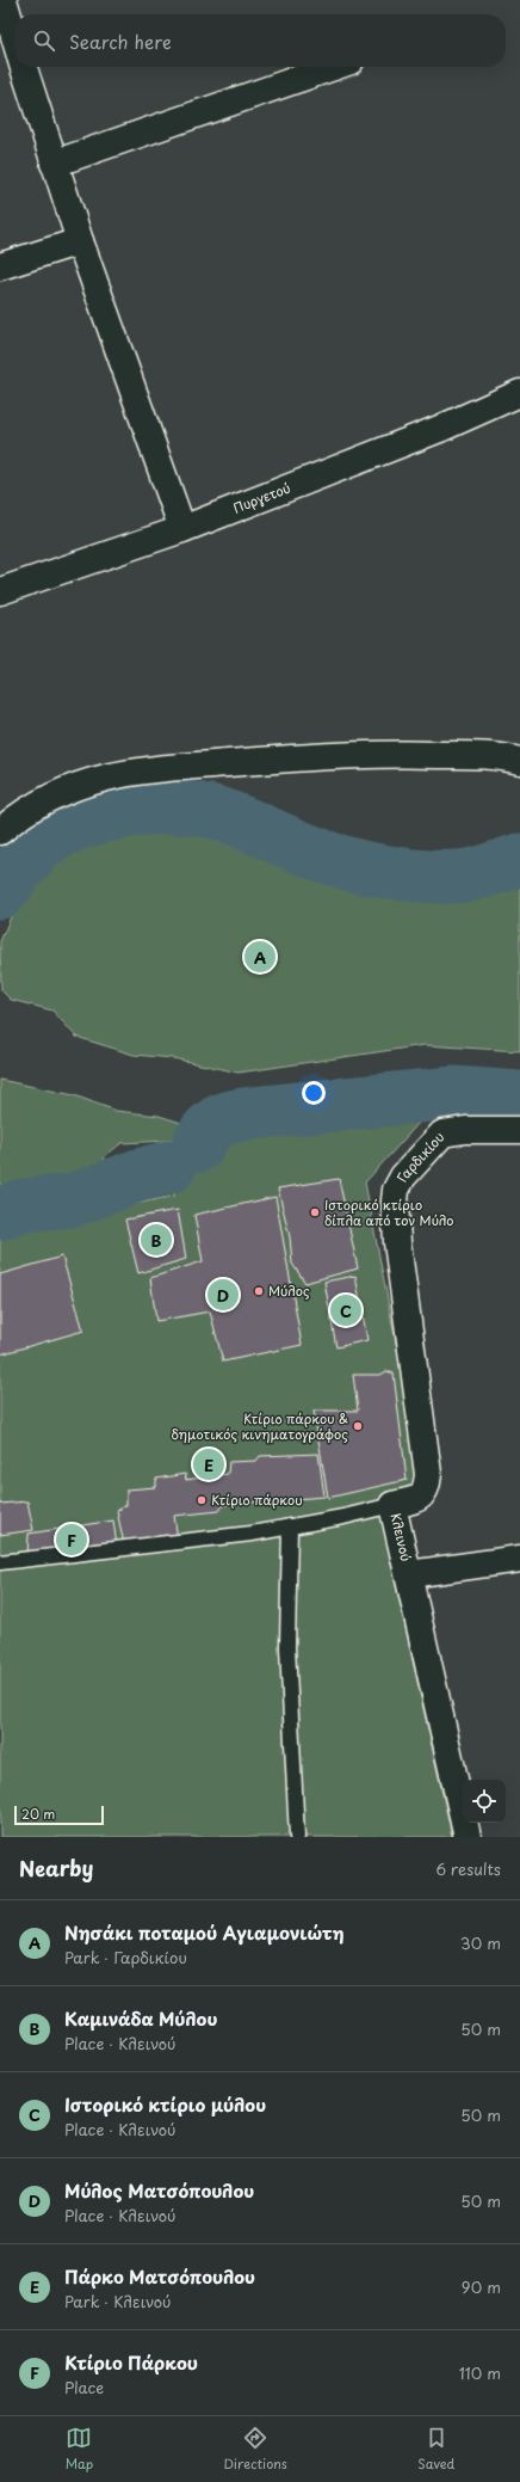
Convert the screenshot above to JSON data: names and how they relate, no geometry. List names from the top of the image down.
{
  "streets": {
    "street": ["Πυργετού", "Γαρδικίου", "Κλεινού"]
  },
  "crossings": [
    ["Γαρδικίου", "Κλεινού"]
  ],
  "places": [
    "Ιστορικό κτίριο δίπλα από τον Μύλο",
    "Μύλος",
    "Κτίριο πάρκου & δημοτικός κινηματογράφος",
    "Κτίριο πάρκου"
  ],
  "scale_bar": "20 m",
  "page": {
    "search": "Search here",
    "pins": [
      "A",
      "B",
      "D",
      "C",
      "E",
      "F"
    ],
    "scale": "20 m",
    "heading": ["Nearby", "6 results"],
    "list": [
      {
        "mark": "A",
        "name": "Νησάκι ποταμού Αγιαμονιώτη",
        "note": "Park · Γαρδικίου",
        "value": "30 m"
      },
      {
        "mark": "B",
        "name": "Καμινάδα Μύλου",
        "note": "Place · Κλεινού",
        "value": "50 m"
      },
      {
        "mark": "C",
        "name": "Ιστορικό κτίριο μύλου",
        "note": "Place · Κλεινού",
        "value": "50 m"
      },
      {
        "mark": "D",
        "name": "Μύλος Ματσόπουλου",
        "note": "Place · Κλεινού",
        "value": "50 m"
      },
      {
        "mark": "E",
        "name": "Πάρκο Ματσόπουλου",
        "note": "Park · Κλεινού",
        "value": "90 m"
      },
      {
        "mark": "F",
        "name": "Κτίριο Πάρκου",
        "note": "Place",
        "value": "110 m"
      }
    ],
    "nav": ["Map", "Directions", "Saved"]
  }
}
